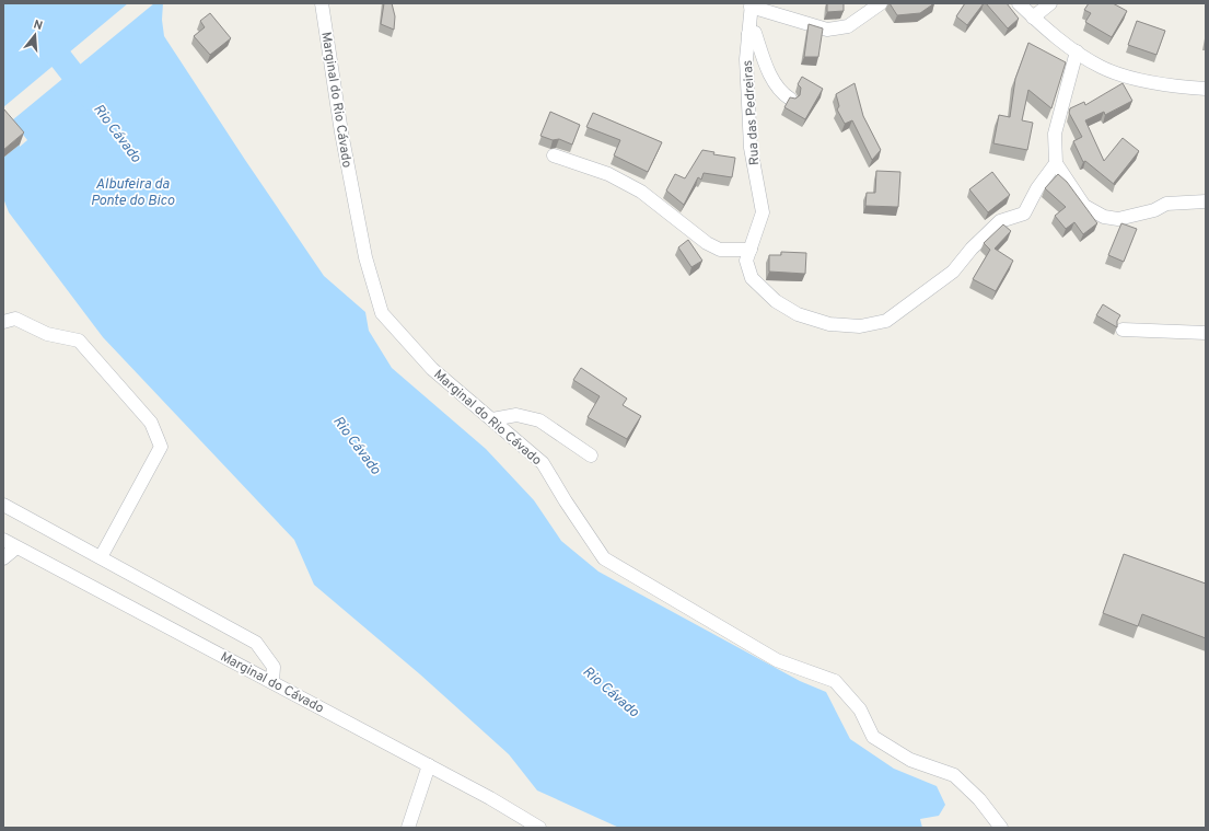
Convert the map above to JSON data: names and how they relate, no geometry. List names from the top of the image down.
{
  "streets": {
    "street": ["Marginal do Rio Cávado", "Rua das Pedreiras", "Marginal do Cávado"]
  },
  "water": ["Rio Cávado", "Albufeira da Ponte do Bico"],
  "north": "top"
}
